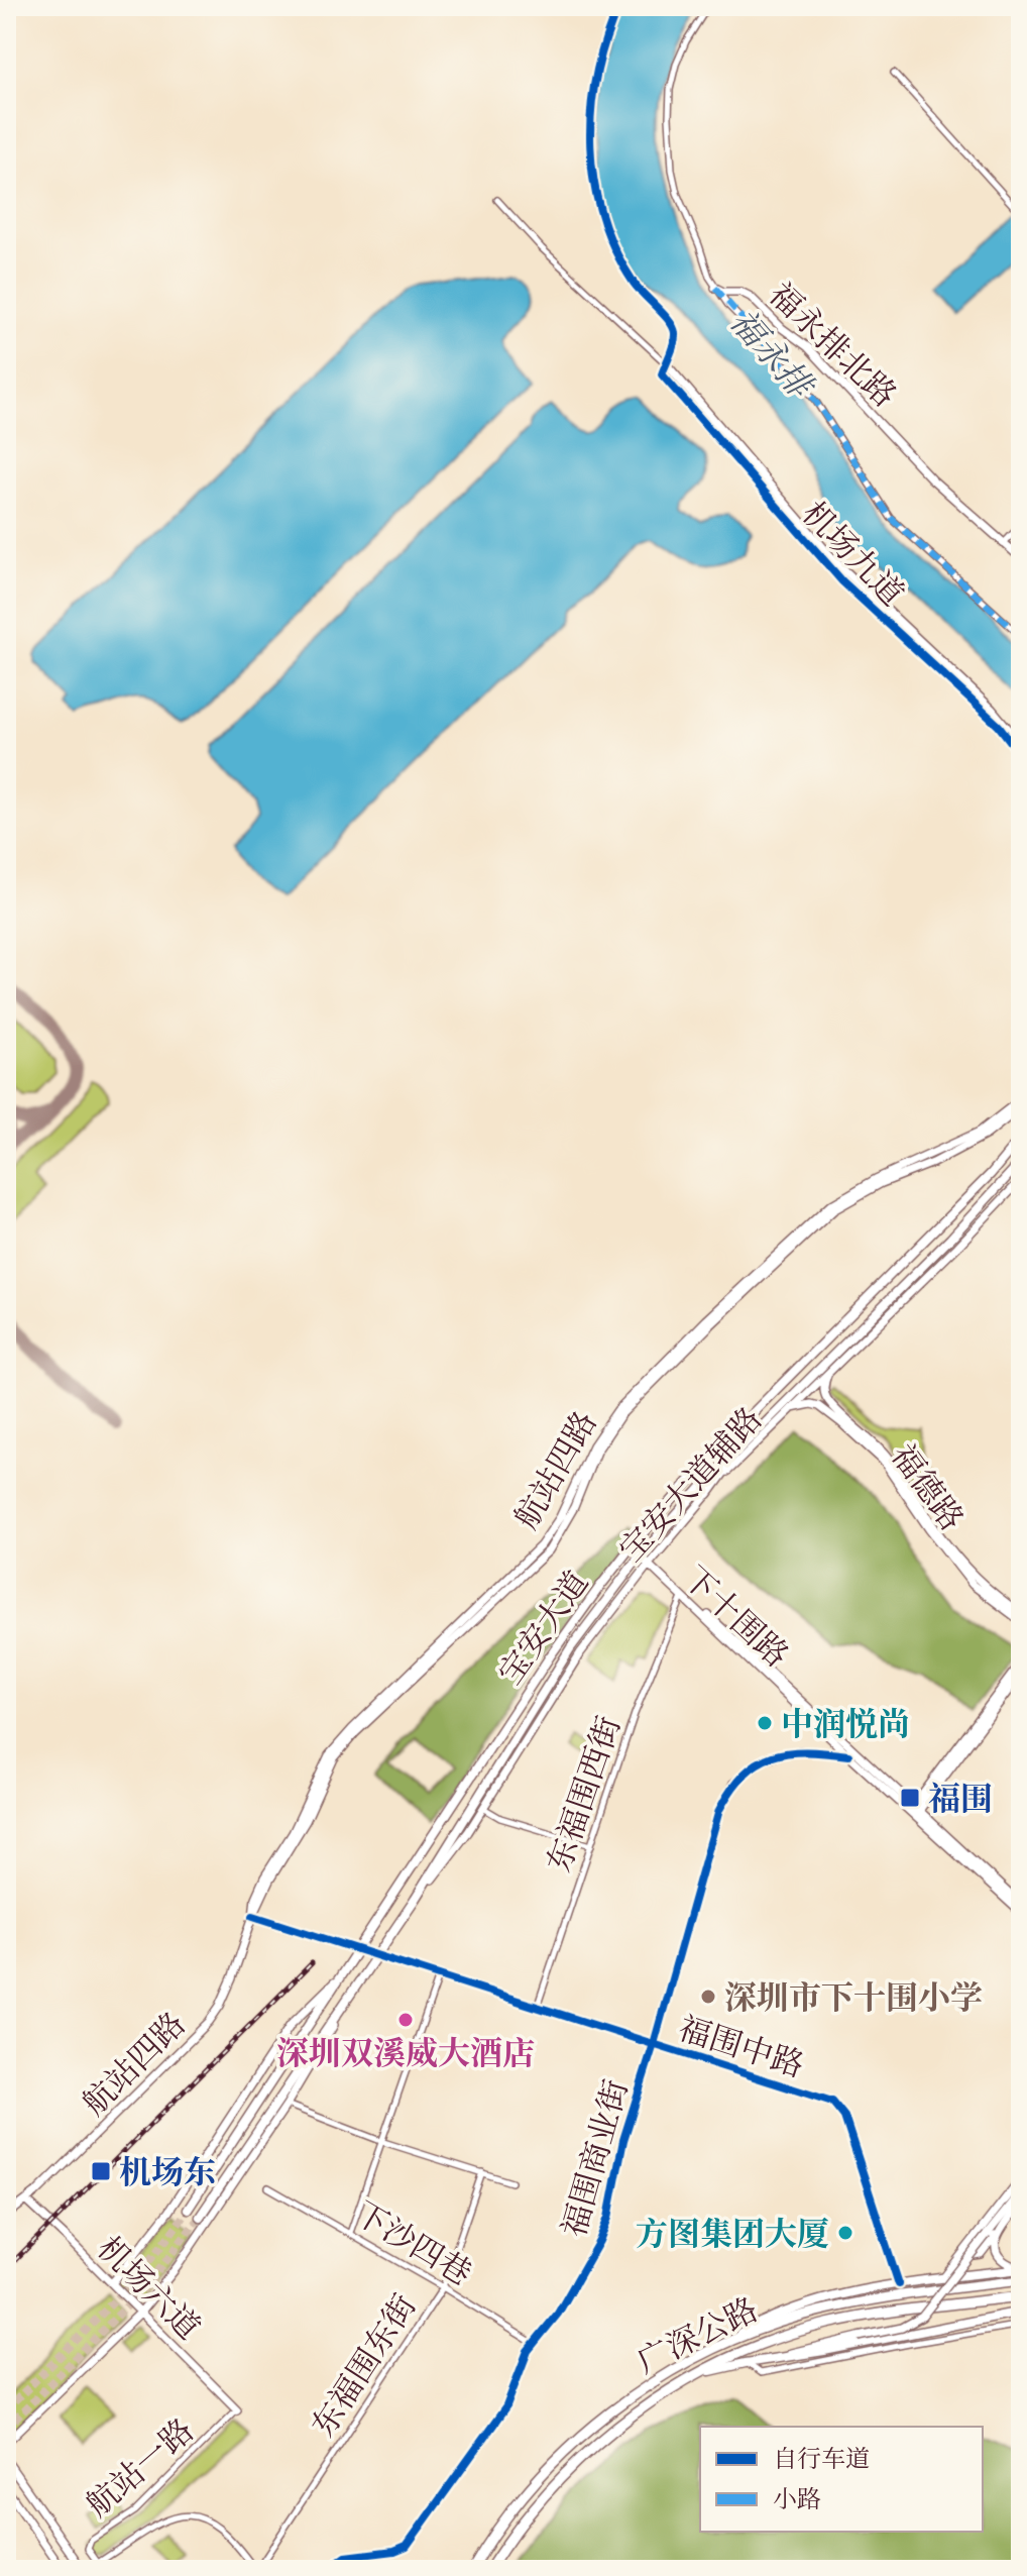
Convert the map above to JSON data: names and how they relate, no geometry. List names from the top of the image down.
{
  "streets": {
    "highway": ["广深公路"],
    "main road": ["宝安大道"],
    "street": [
      "福永排北路",
      "机场九道",
      "航站四路",
      "宝安大道辅路",
      "福德路",
      "下十围路",
      "东福围西街",
      "福围中路",
      "福围商业街",
      "下沙四巷",
      "机场六道",
      "东福围东街",
      "航站一路"
    ]
  },
  "crossings": [
    ["航站四路", "福围中路"],
    ["航站四路", "机场六道"],
    ["宝安大道辅路", "下十围路"],
    ["宝安大道辅路", "宝安大道"],
    ["下十围路", "宝安大道"],
    ["下十围路", "东福围西街"],
    ["下十围路", "福围商业街"],
    ["宝安大道", "福围中路"],
    ["东福围西街", "福围中路"],
    ["福围中路", "福围商业街"],
    ["福围商业街", "下沙四巷"],
    ["下沙四巷", "东福围东街"],
    ["机场六道", "航站一路"],
    ["东福围东街", "航站一路"]
  ],
  "water": ["福永排"],
  "places": {
    "other": [
      "中润悦尚",
      "深圳市下十围小学",
      "深圳双溪威大酒店",
      "方图集团大厦"
    ],
    "transit": ["福围", "机场东"]
  },
  "legend": ["自行车道", "小路"]
}
